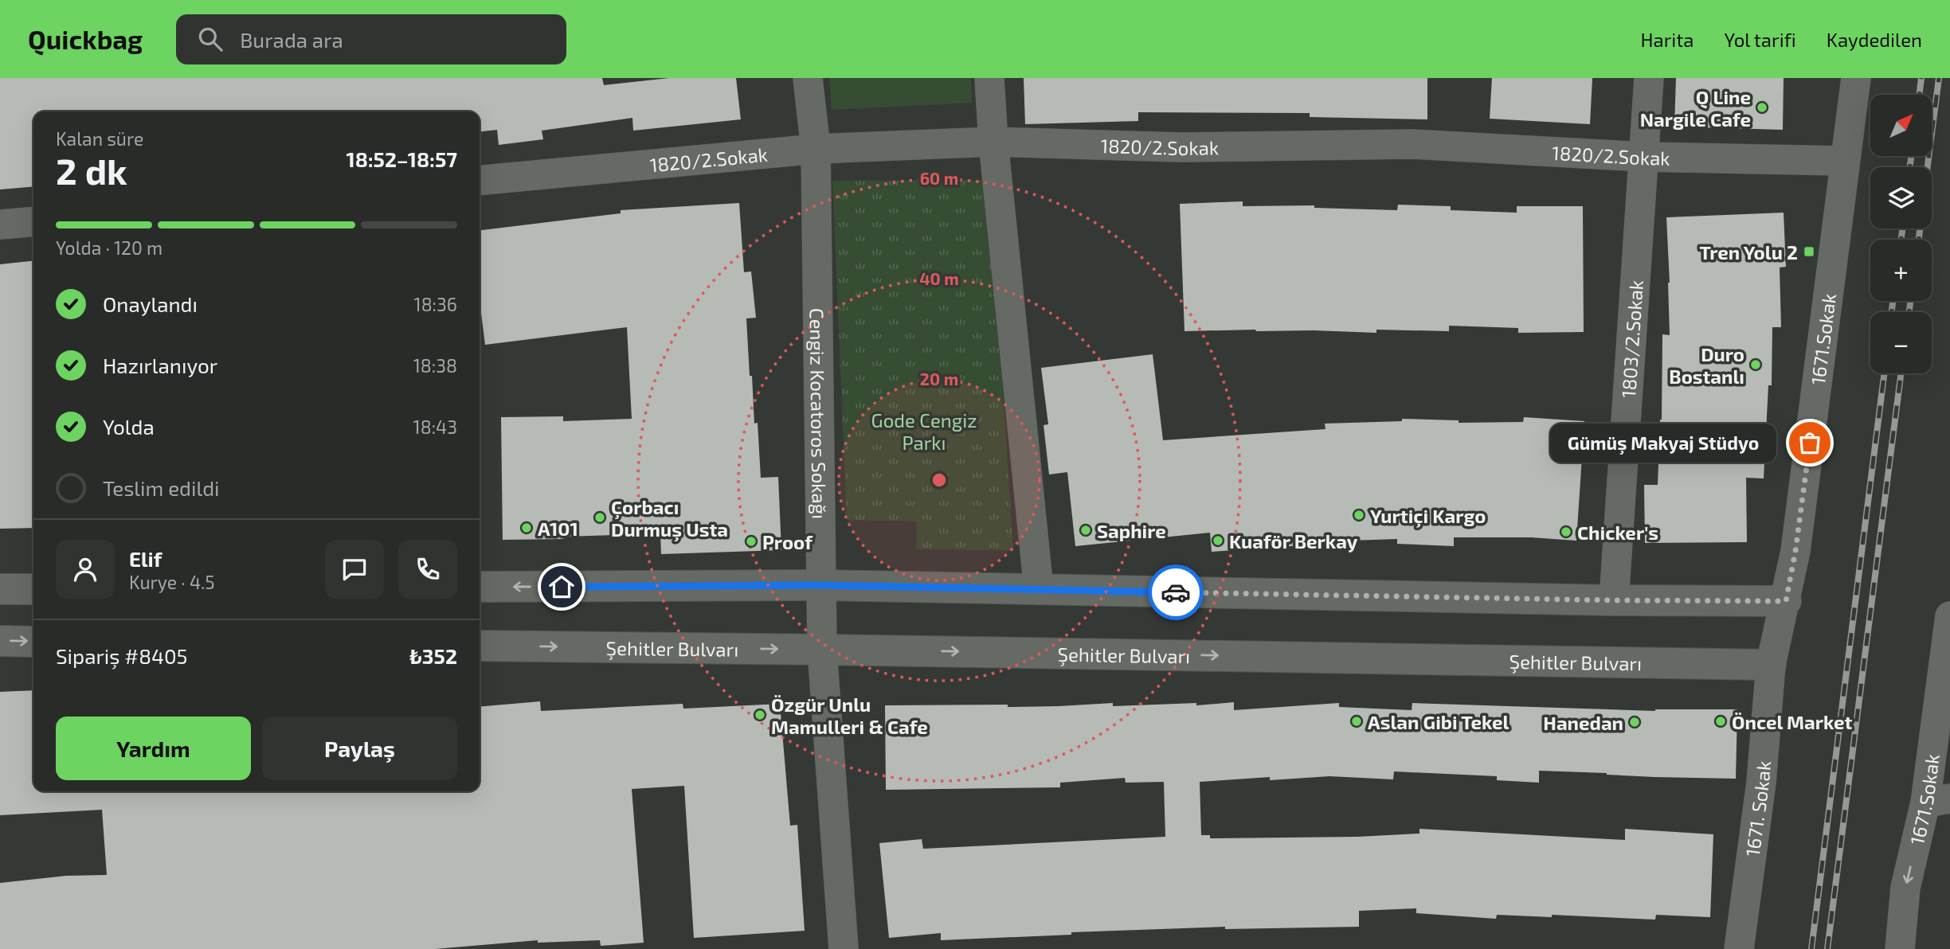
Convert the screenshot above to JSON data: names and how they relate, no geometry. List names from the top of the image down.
{
  "streets": {
    "street": [
      "1820/2.Sokak",
      "1803/2.Sokak",
      "1671.Sokak",
      "Cengiz Kocatoros Sokağı",
      "Şehitler Bulvarı",
      "1671. Sokak"
    ]
  },
  "crossings": [
    ["1820/2.Sokak", "1803/2.Sokak"],
    ["1820/2.Sokak", "1671.Sokak"],
    ["1820/2.Sokak", "Cengiz Kocatoros Sokağı"],
    ["1671.Sokak", "1671. Sokak"],
    ["Cengiz Kocatoros Sokağı", "Şehitler Bulvarı"],
    ["Şehitler Bulvarı", "1671. Sokak"]
  ],
  "parks": ["Gode Cengiz Parkı"],
  "places": {
    "other": [
      "Q Line Nargile Cafe",
      "Duro Bostanlı",
      "Gümüş Makyaj Stüdyo",
      "Yurtiçi Kargo",
      "Çorbacı Durmuş Usta",
      "A101",
      "Saphire",
      "Chicker's",
      "Kuaför Berkay",
      "Proof",
      "Özgür Unlu Mamulleri & Cafe",
      "Aslan Gibi Tekel",
      "Öncel Market",
      "Hanedan"
    ],
    "transit": ["Tren Yolu 2"]
  },
  "north": "top right",
  "page": {
    "header": "Quickbag",
    "search": "Burada ara",
    "nav": ["Harita", "Yol tarifi", "Kaydedilen"],
    "map_buttons": ["+", "−"],
    "heading": ["2 dk", "Kalan süre", "18:52–18:57"],
    "panel": [
      "Elif",
      "Kurye · 4.5",
      "Sipariş #8405",
      "₺352"
    ],
    "bar": "Yolda · 120 m",
    "list": [
      ["Onaylandı", "18:36"],
      ["Hazırlanıyor", "18:38"],
      ["Yolda", "18:43"],
      "Teslim edildi"
    ],
    "bubble": "Gümüş Makyaj Stüdyo",
    "buttons": ["Yardım", "Paylaş"]
  },
  "rings": ["60 m", "40 m", "20 m"]
}
